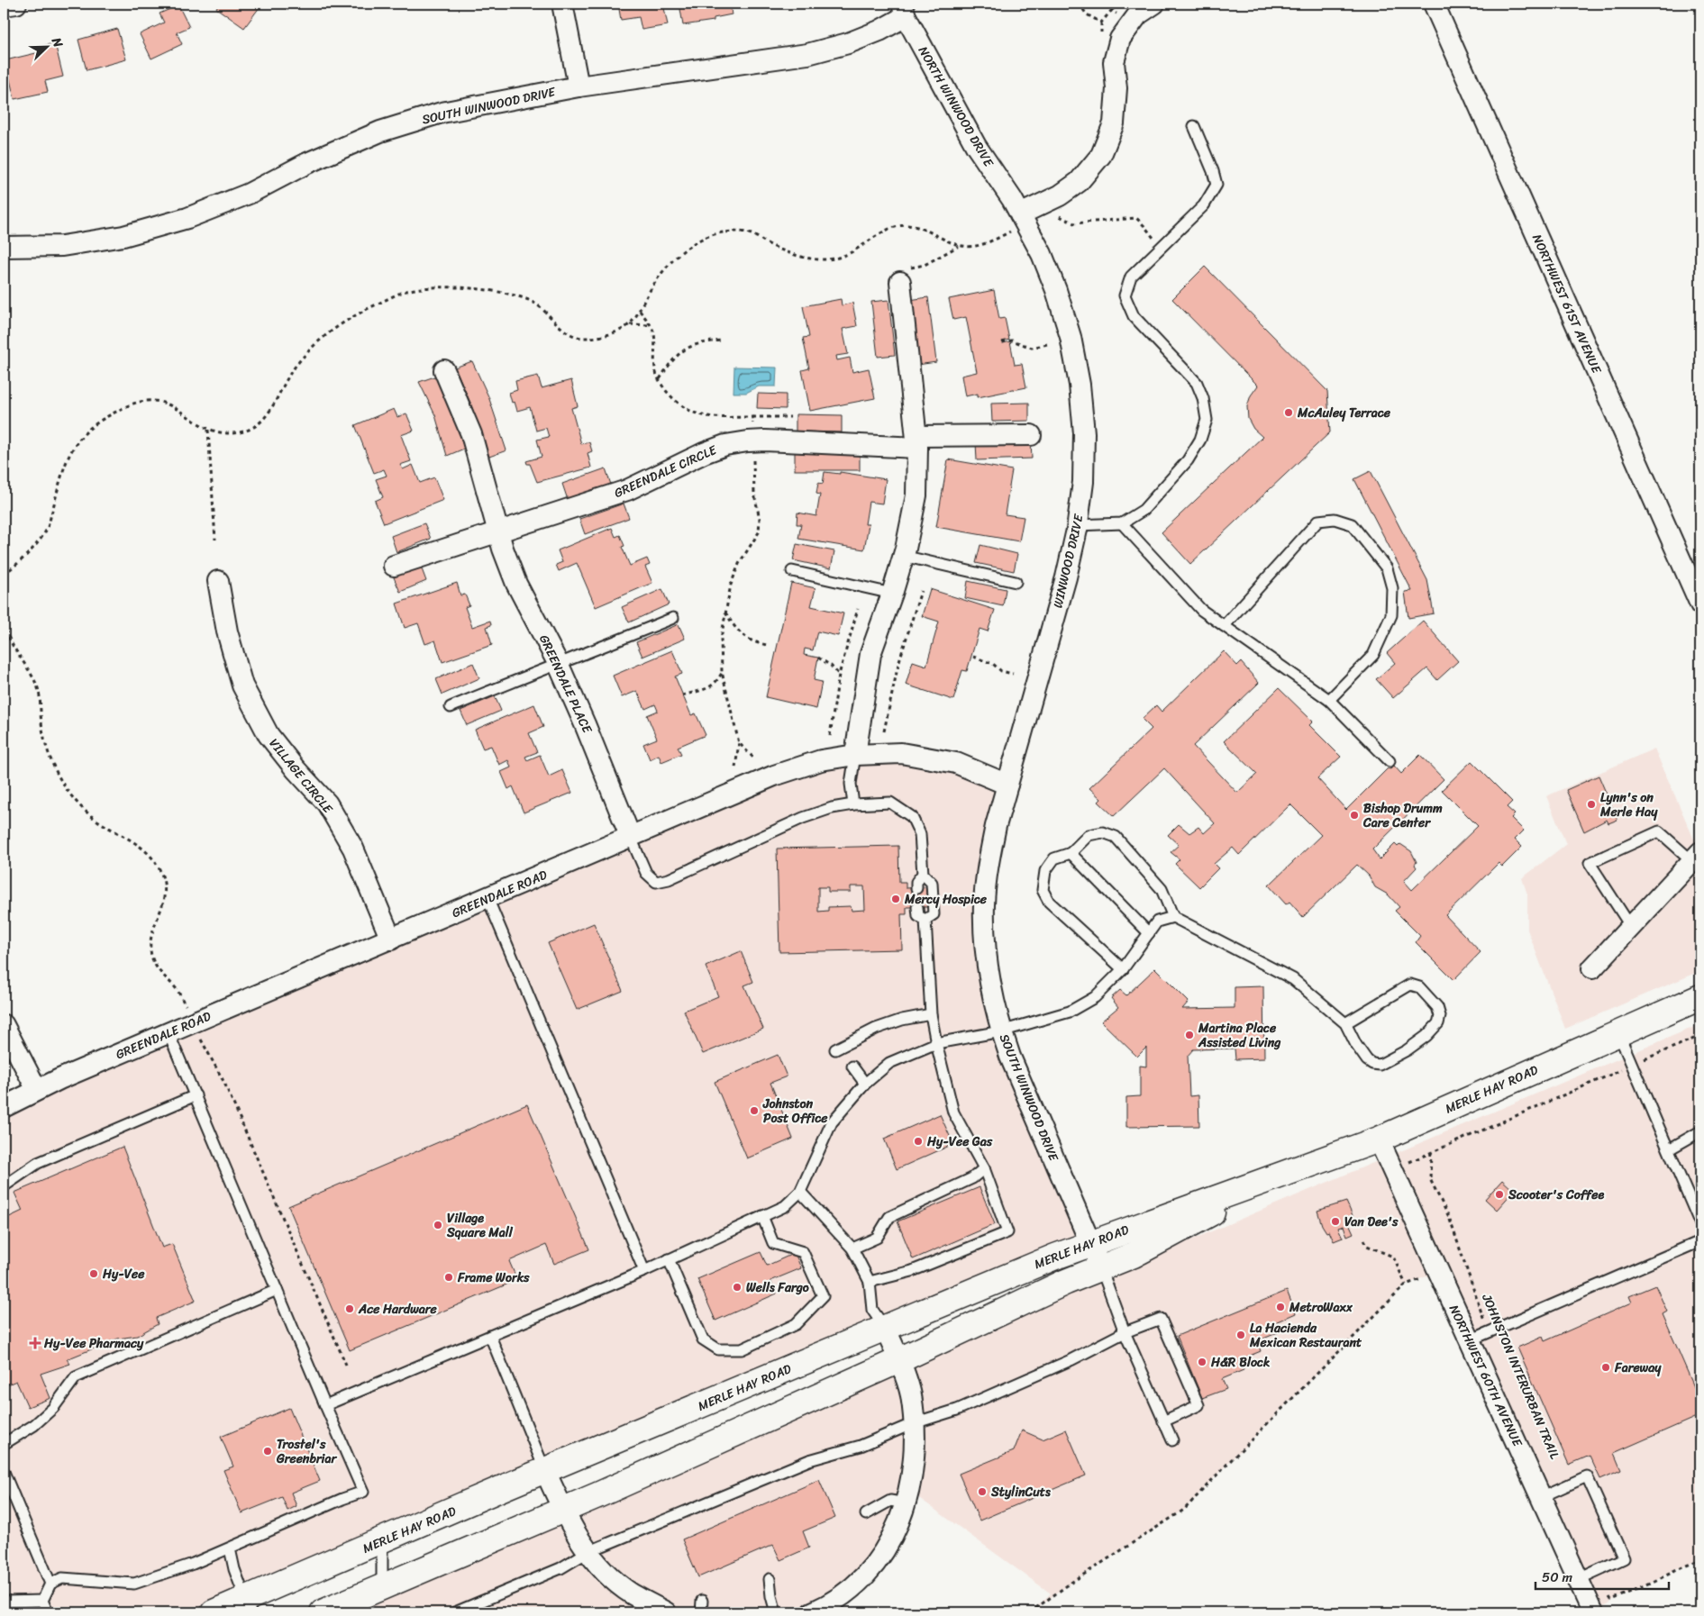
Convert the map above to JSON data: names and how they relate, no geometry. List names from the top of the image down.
{
  "streets": {
    "main road": ["MERLE HAY ROAD"],
    "street": [
      "SOUTH WINWOOD DRIVE",
      "NORTH WINWOOD DRIVE",
      "NORTHWEST 61ST AVENUE",
      "GREENDALE CIRCLE",
      "WINWOOD DRIVE",
      "GREENDALE PLACE",
      "VILLAGE CIRCLE",
      "GREENDALE ROAD",
      "NORTHWEST 60TH AVENUE"
    ],
    "path": ["JOHNSTON INTERURBAN TRAIL"]
  },
  "crossings": [
    ["SOUTH WINWOOD DRIVE", "NORTH WINWOOD DRIVE"],
    ["SOUTH WINWOOD DRIVE", "WINWOOD DRIVE"],
    ["SOUTH WINWOOD DRIVE", "GREENDALE ROAD"],
    ["SOUTH WINWOOD DRIVE", "MERLE HAY ROAD"],
    ["NORTH WINWOOD DRIVE", "WINWOOD DRIVE"],
    ["GREENDALE CIRCLE", "GREENDALE PLACE"],
    ["GREENDALE PLACE", "GREENDALE ROAD"],
    ["VILLAGE CIRCLE", "GREENDALE ROAD"],
    ["MERLE HAY ROAD", "NORTHWEST 60TH AVENUE"]
  ],
  "places": {
    "other": [
      "McAuley Terrace",
      "Lynn's on Merle Hay",
      "Bishop Drumm Care Center",
      "Mercy Hospice",
      "Martina Place Assisted Living",
      "Johnston Post Office",
      "Hy-Vee Gas",
      "Scooter's Coffee",
      "Van Dee's",
      "Village Square Mall",
      "Hy-Vee",
      "Frame Works",
      "Wells Fargo",
      "MetroWaxx",
      "Ace Hardware",
      "La Hacienda Mexican Restaurant",
      "H&R Block",
      "Fareway",
      "Trostel's Greenbriar",
      "StylinCuts"
    ],
    "health": ["Hy-Vee Pharmacy"]
  },
  "scale_bar": "50 m",
  "north": "top right"
}
